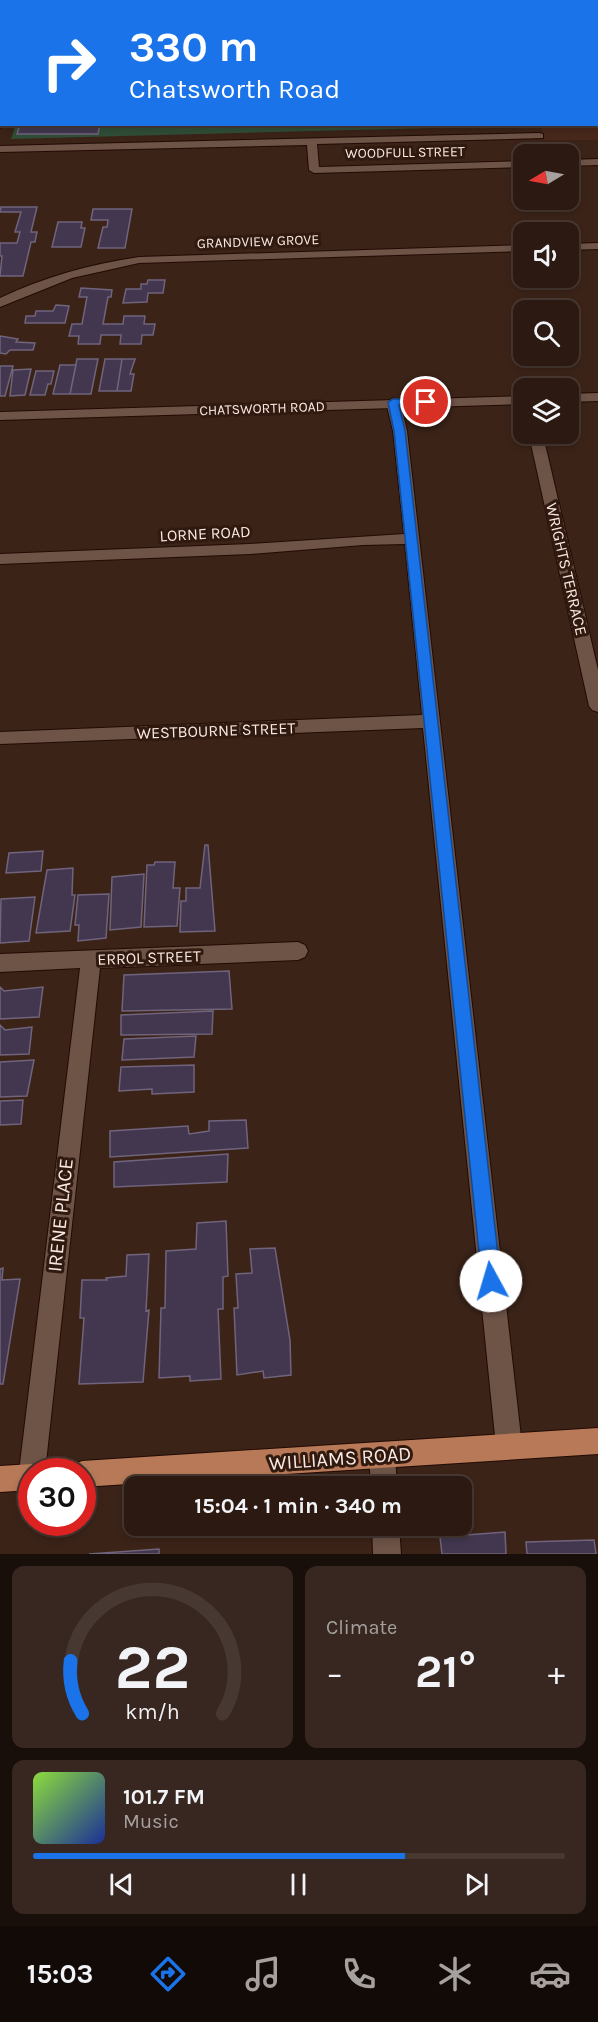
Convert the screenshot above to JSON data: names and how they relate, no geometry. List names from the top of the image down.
{
  "streets": {
    "main road": ["WILLIAMS ROAD"],
    "street": [
      "WOODFULL STREET",
      "GRANDVIEW GROVE",
      "CHATSWORTH ROAD",
      "LORNE ROAD",
      "WRIGHTS TERRACE",
      "WESTBOURNE STREET",
      "ERROL STREET",
      "IRENE PLACE"
    ]
  },
  "crossings": [
    ["ERROL STREET", "IRENE PLACE"]
  ],
  "north": "left",
  "page": {
    "turn": ["330 m", "Chatsworth Road"],
    "limit": "30",
    "trip": "15:04 · 1 min · 340 m",
    "tile": "Climate",
    "heat": ["−", "21°", "+"],
    "song": ["101.7 FM", "Music"],
    "tabs": "15:03",
    "gauge": ["22", "km/h"]
  }
}
